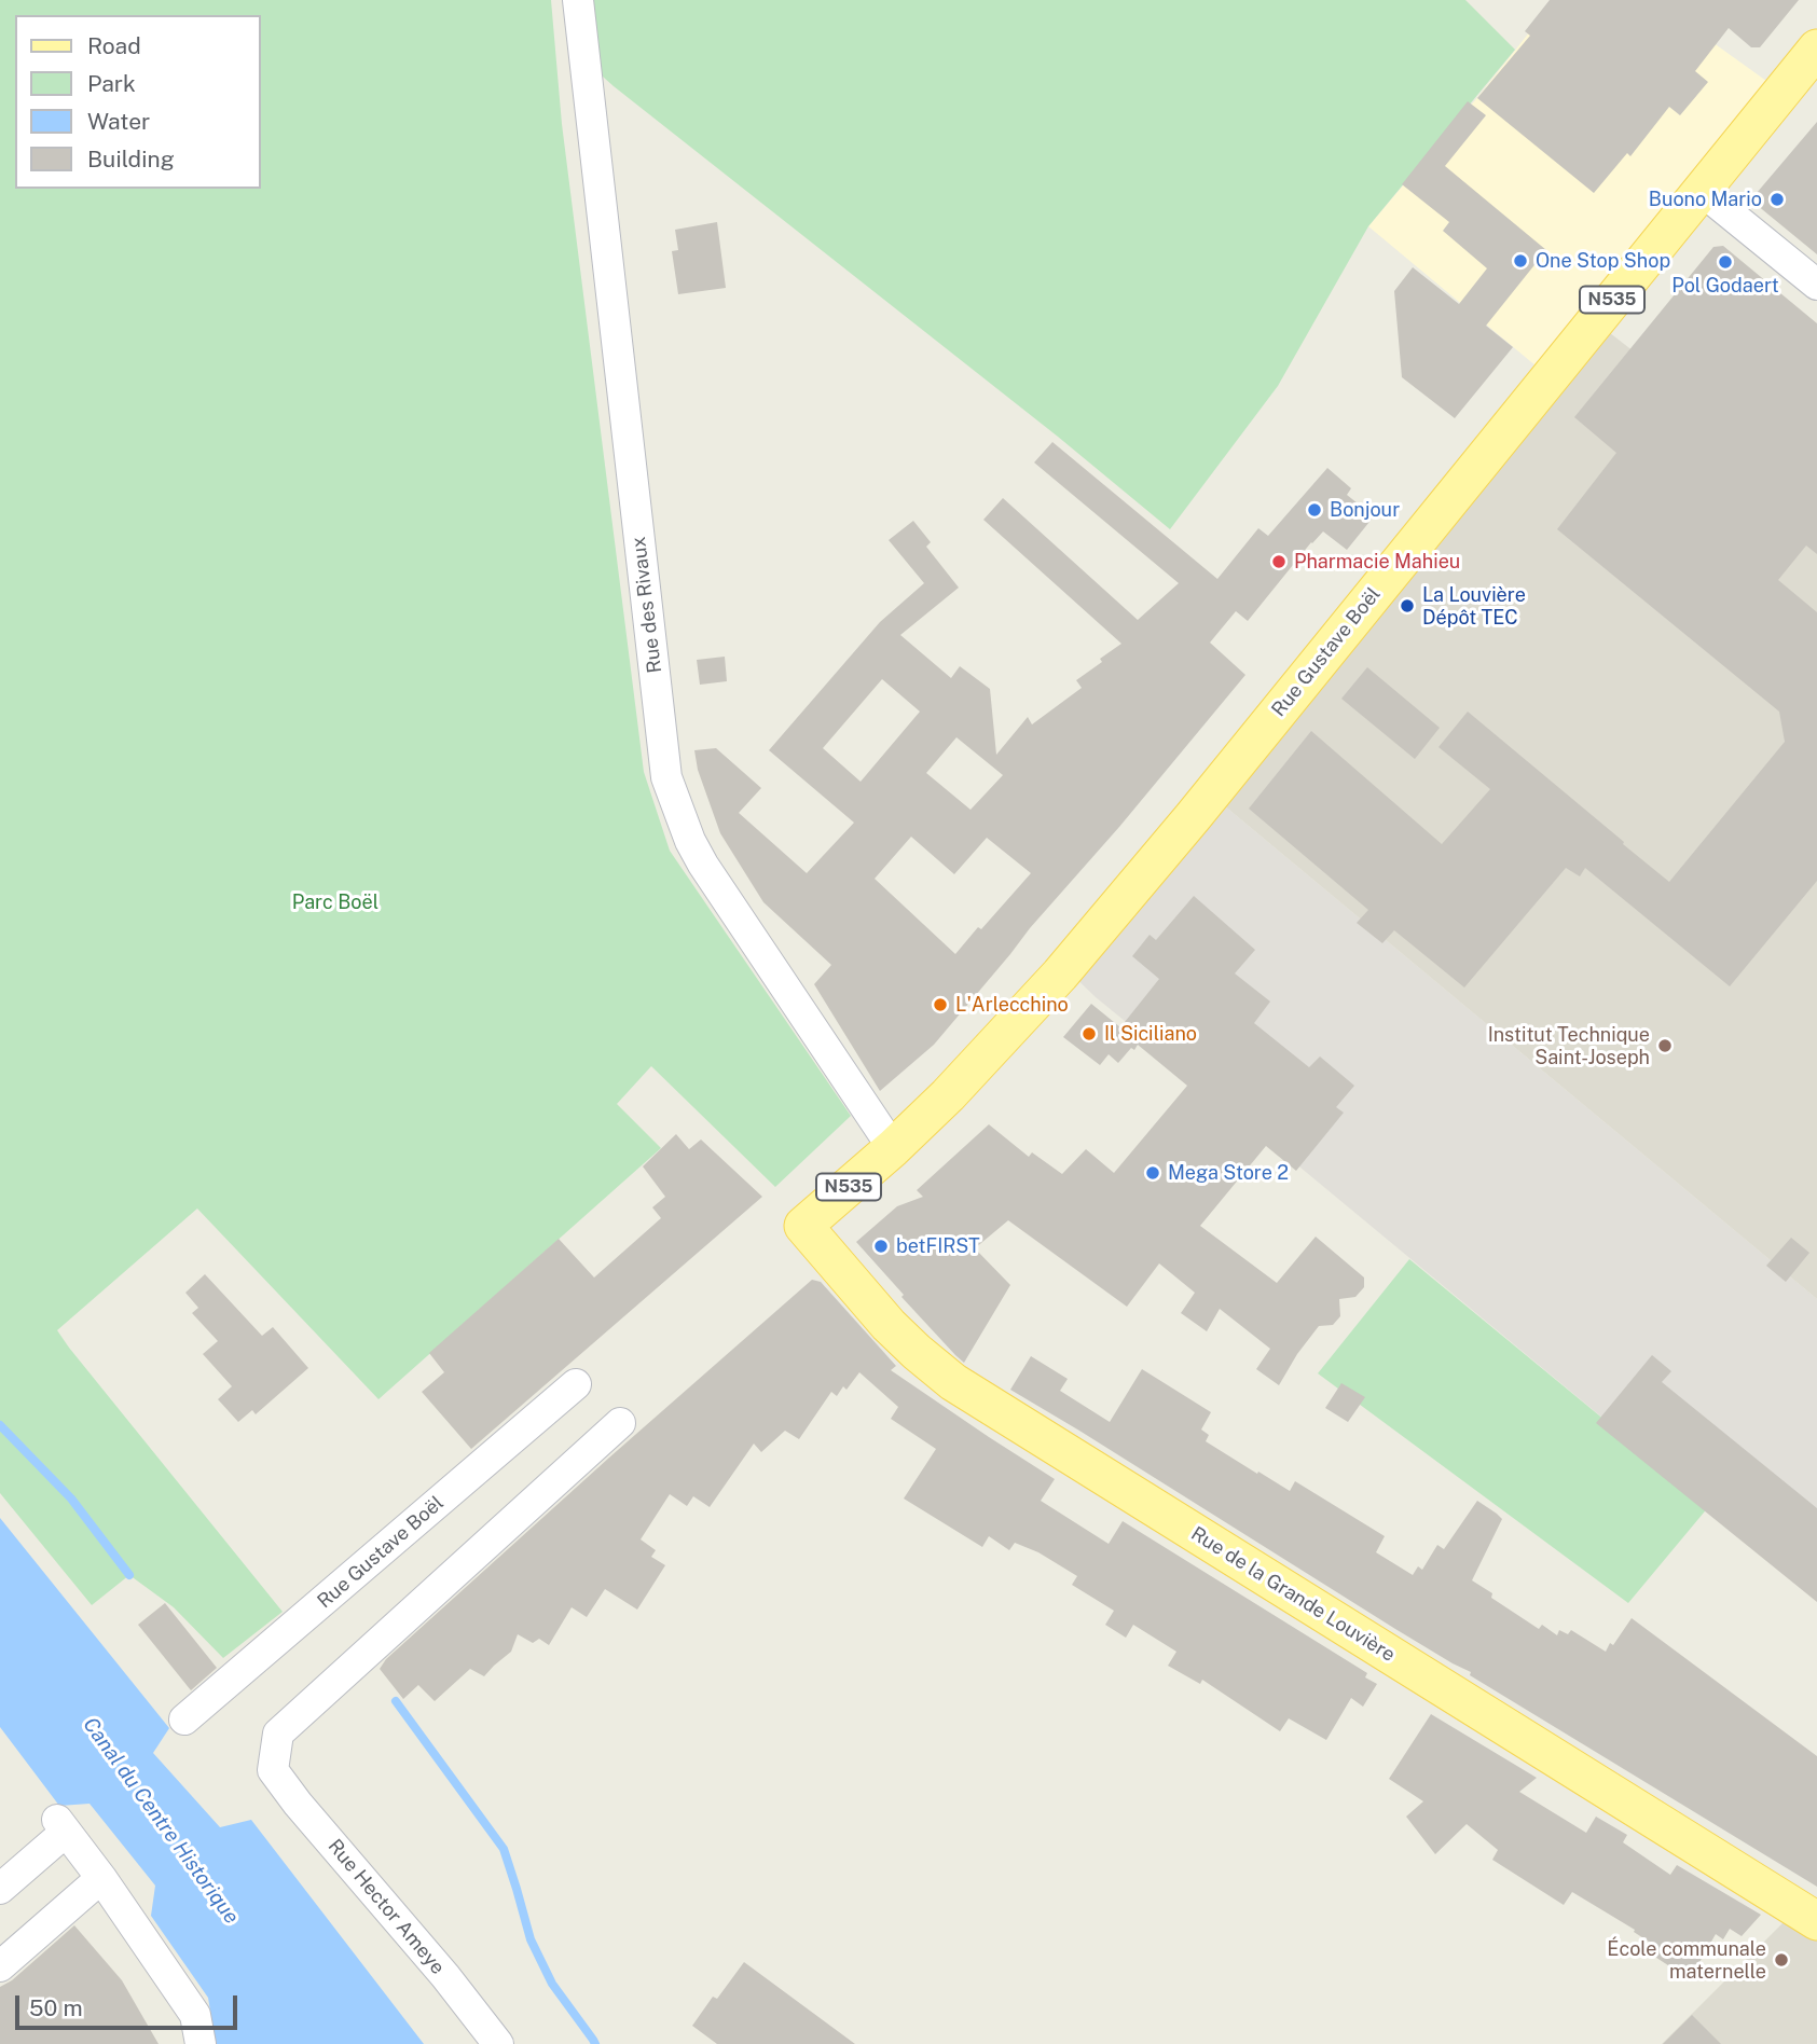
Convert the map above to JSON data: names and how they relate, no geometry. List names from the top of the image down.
{
  "streets": {
    "main road": ["N535", "Rue Gustave Boël", "Rue de la Grande Louvière"],
    "street": ["Rue des Rivaux", "Rue Hector Ameye"]
  },
  "crossings": [
    ["Rue des Rivaux", "Rue Gustave Boël"],
    ["Rue Gustave Boël", "Rue de la Grande Louvière"]
  ],
  "water": ["Canal du Centre Historique"],
  "parks": ["Parc Boël"],
  "places": [
    "Buono Mario",
    "One Stop Shop",
    "Pol Godaert",
    "Bonjour",
    "Pharmacie Mahieu",
    "La Louvière Dépôt TEC",
    "L'Arlecchino",
    "Il Siciliano",
    "Institut Technique Saint-Joseph",
    "Mega Store 2",
    "betFIRST",
    "École communale maternelle"
  ],
  "legend": [
    "Road",
    "Park",
    "Water",
    "Building"
  ],
  "scale_bar": "50 m"
}
